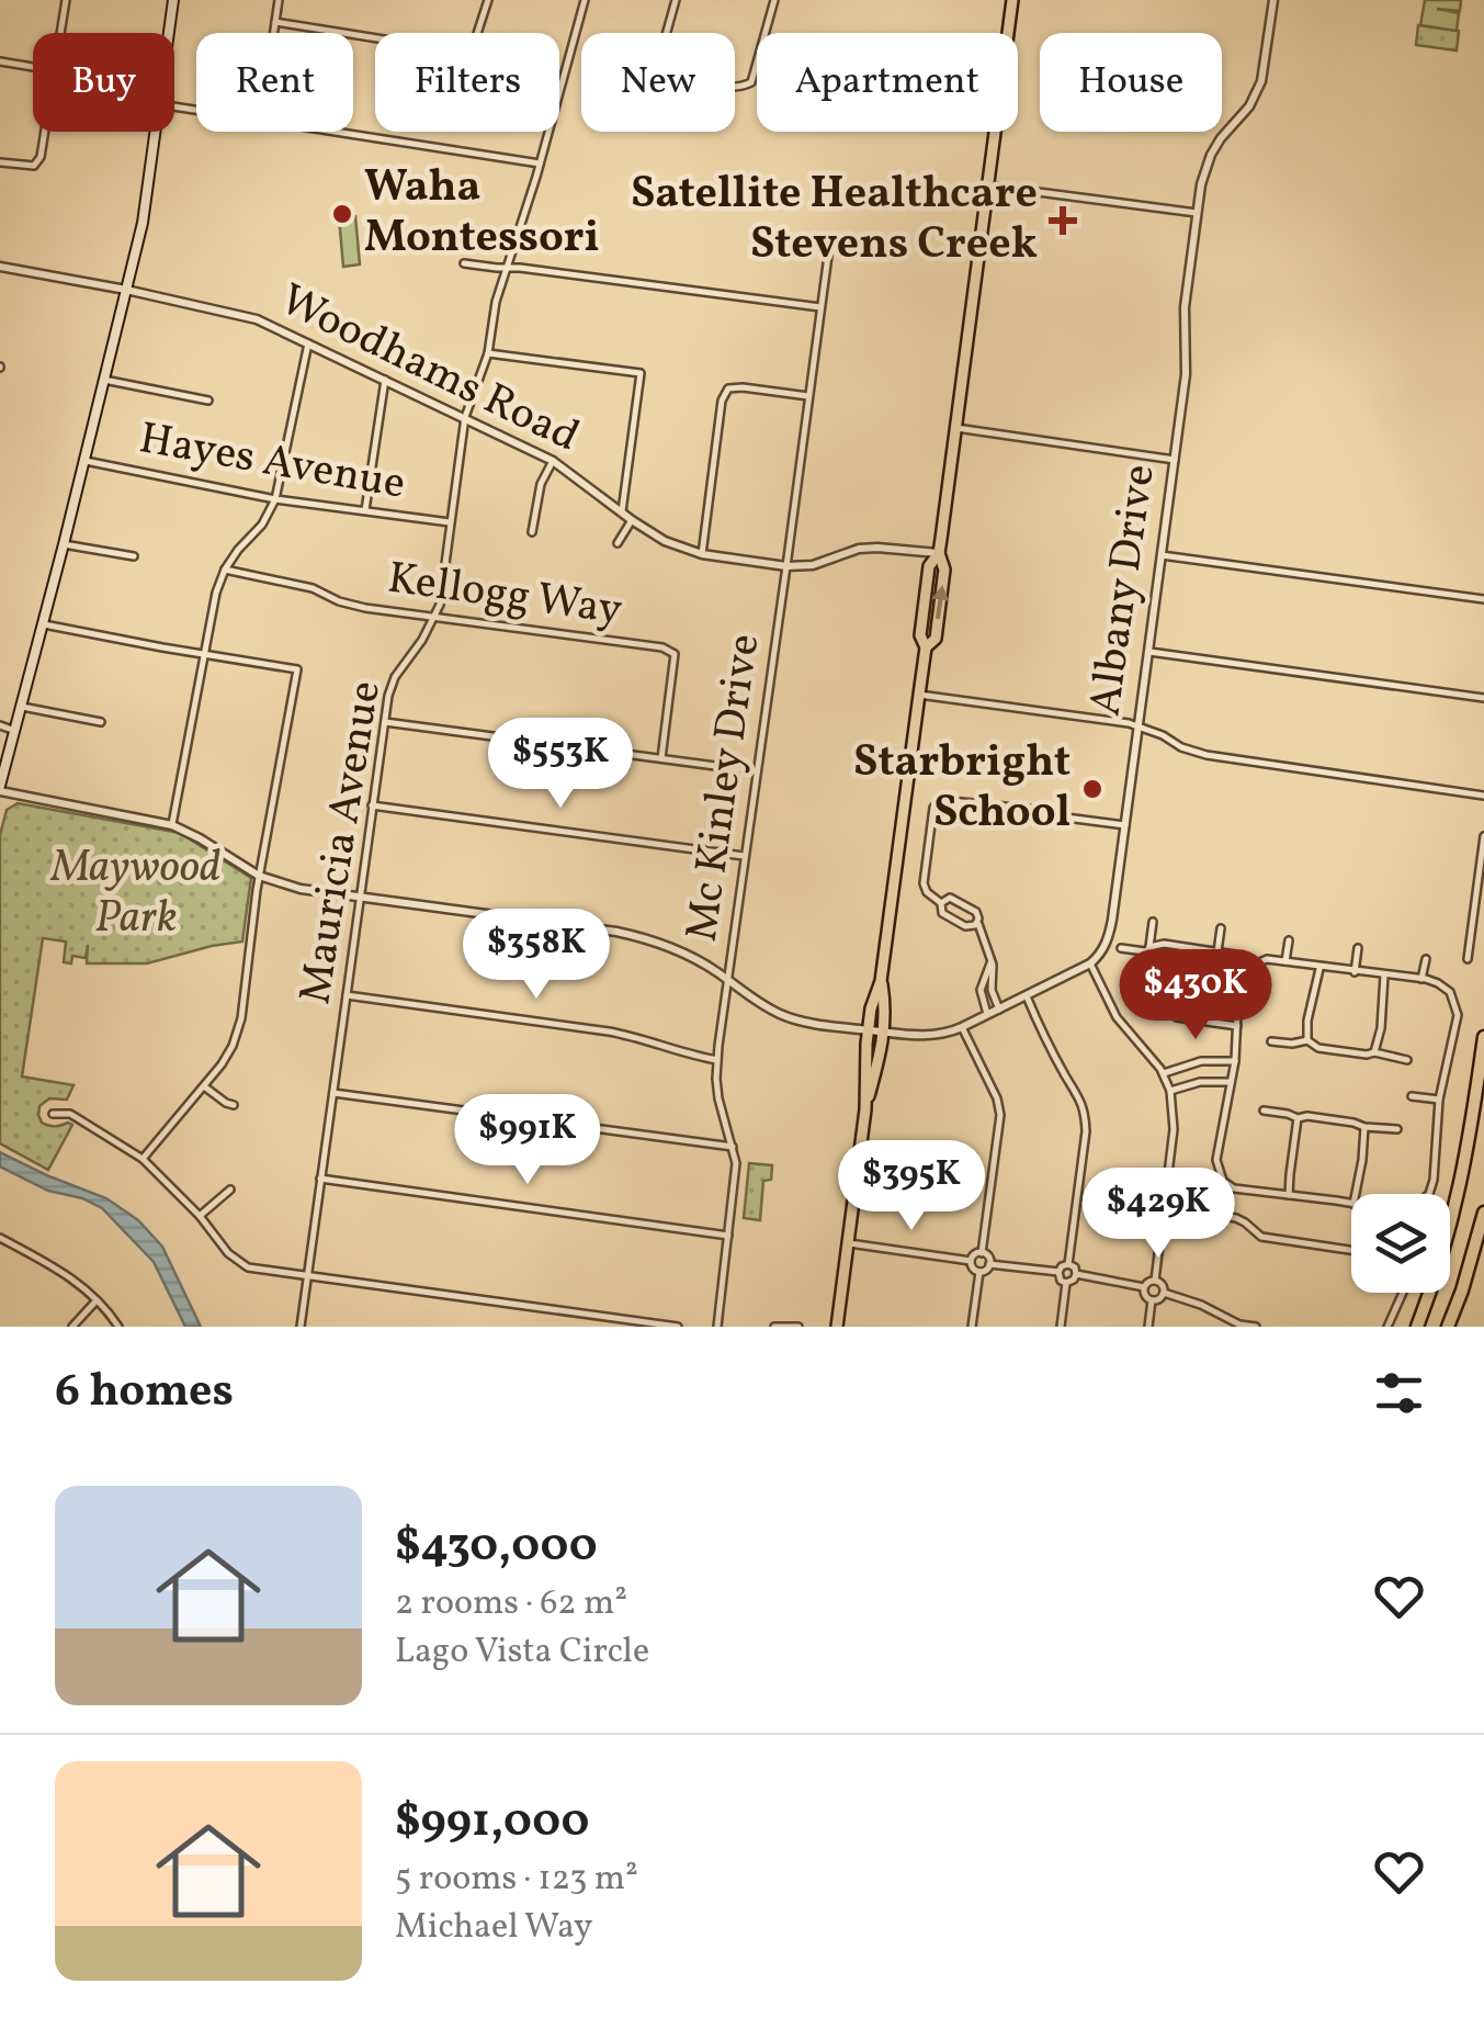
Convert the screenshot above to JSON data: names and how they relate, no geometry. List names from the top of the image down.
{
  "streets": {
    "street": [
      "Woodhams Road",
      "Hayes Avenue",
      "Albany Drive",
      "Kellogg Way",
      "Mc Kinley Drive",
      "Mauricia Avenue"
    ]
  },
  "crossings": [
    ["Woodhams Road", "Mc Kinley Drive"],
    ["Woodhams Road", "Mauricia Avenue"],
    ["Hayes Avenue", "Mauricia Avenue"],
    ["Kellogg Way", "Mauricia Avenue"]
  ],
  "parks": ["Maywood Park"],
  "places": {
    "other": ["Waha Montessori", "Starbright School"],
    "health": ["Satellite Healthcare Stevens Creek"]
  },
  "page": {
    "chip": [
      "Buy",
      "Rent",
      "Filters",
      "New",
      "Apartment",
      "House"
    ],
    "price": [
      "$553K",
      "$358K",
      "$430K",
      "$991K",
      "$395K",
      "$429K"
    ],
    "heading": "6 homes",
    "list": [
      {
        "name": "$430,000",
        "note": "2 rooms · 62 m² · Lago Vista Circle"
      },
      {
        "name": "$991,000",
        "note": "5 rooms · 123 m² · Michael Way"
      }
    ]
  }
}
